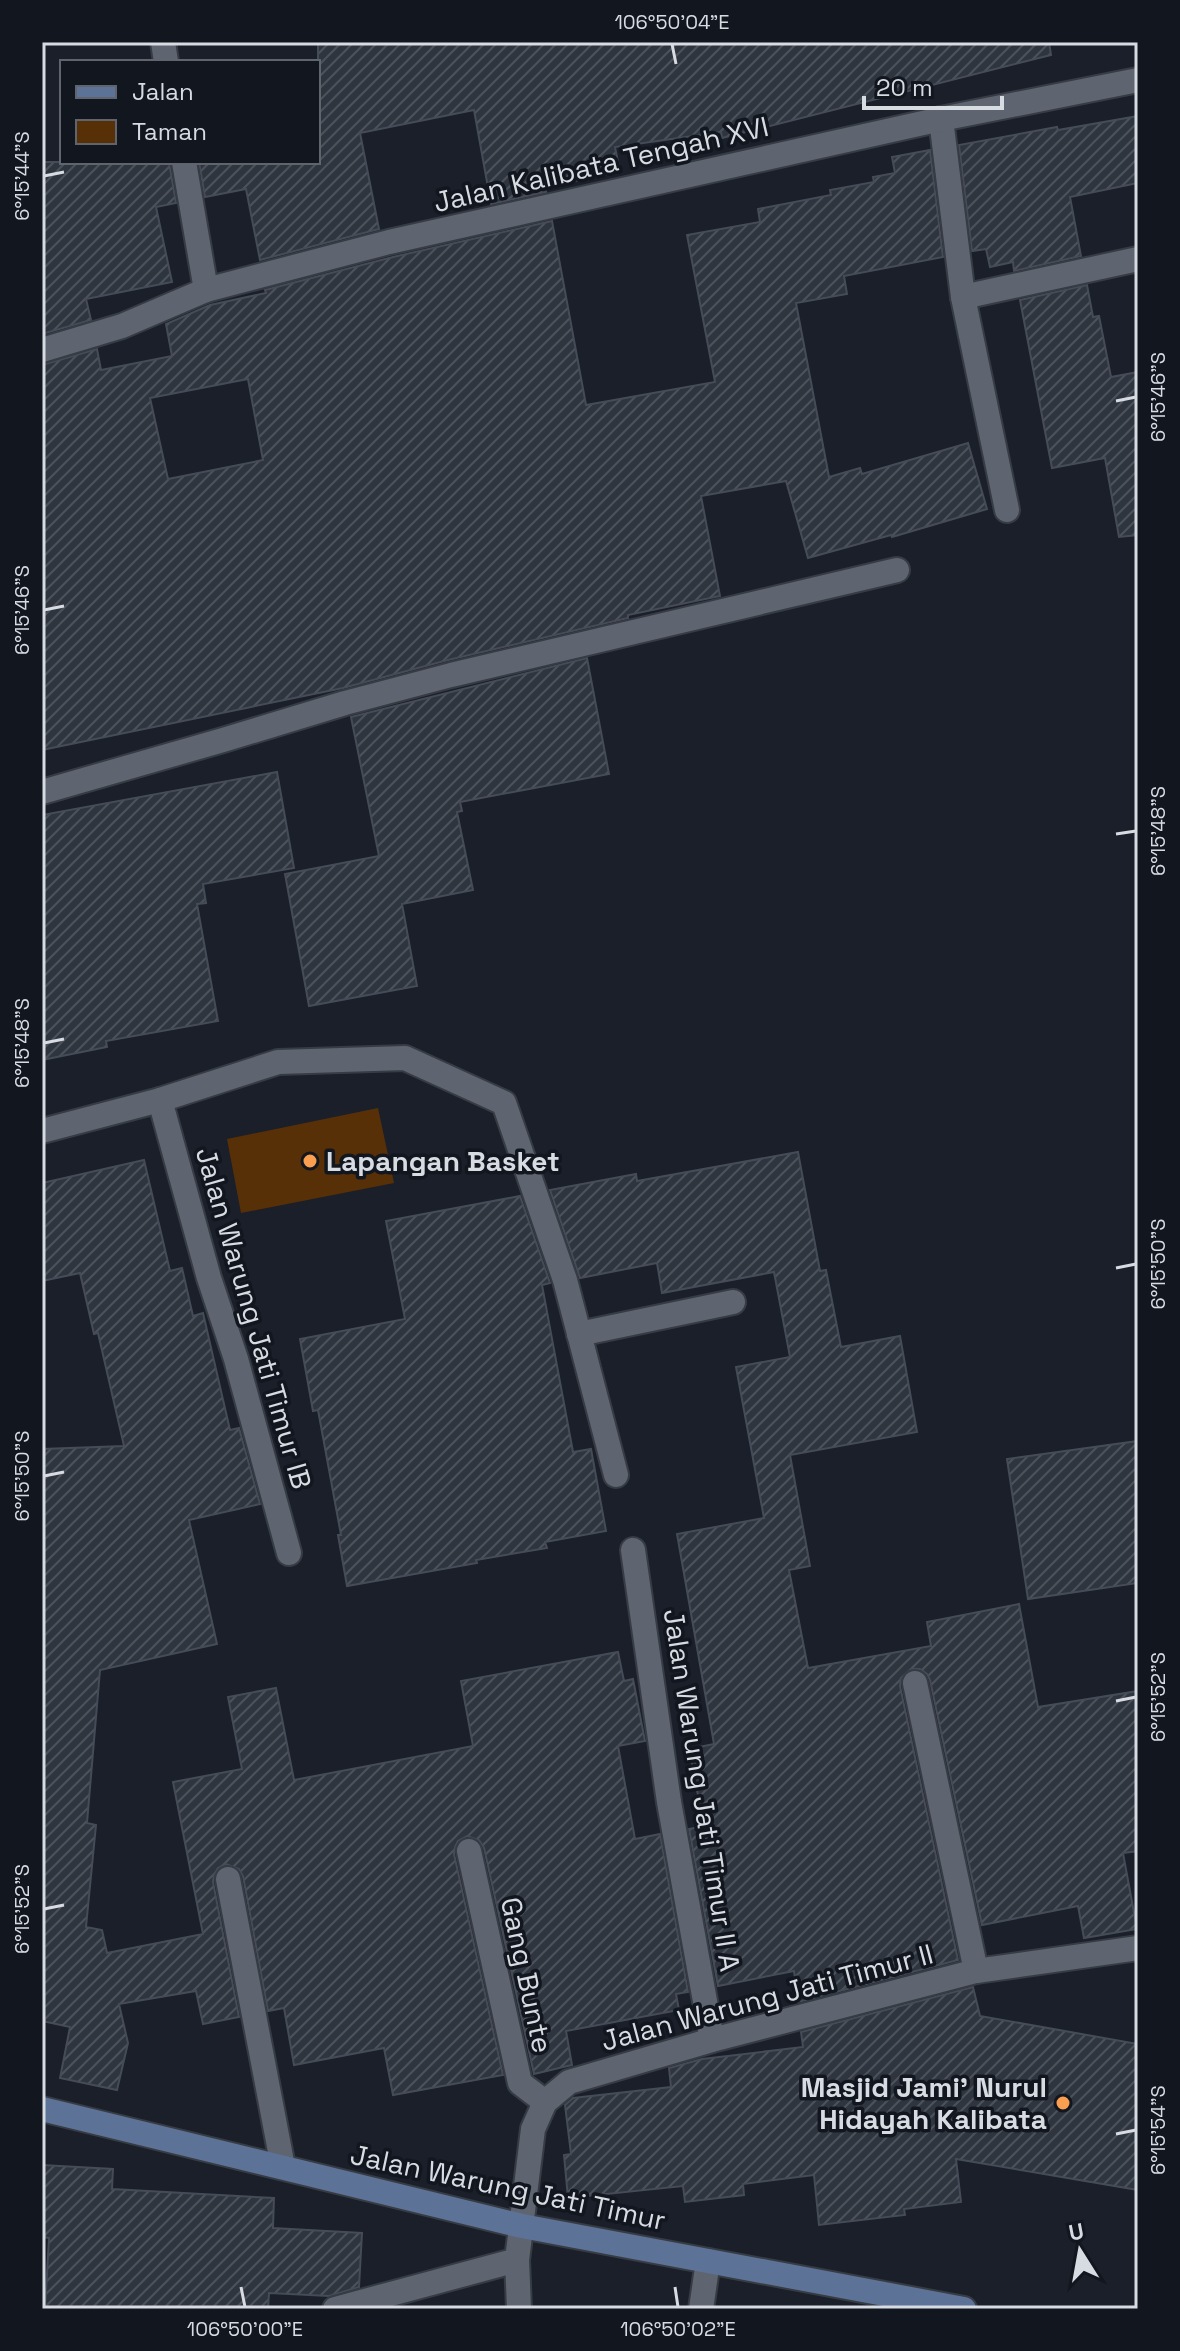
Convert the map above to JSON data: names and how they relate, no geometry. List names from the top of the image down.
{
  "streets": {
    "main road": ["Jalan Warung Jati Timur"],
    "street": [
      "Jalan Kalibata Tengah XVI",
      "Jalan Warung Jati Timur IB",
      "Jalan Warung Jati Timur II A",
      "Gang Bunte",
      "Jalan Warung Jati Timur II"
    ]
  },
  "crossings": [
    ["Jalan Warung Jati Timur II A", "Jalan Warung Jati Timur II"],
    ["Gang Bunte", "Jalan Warung Jati Timur II"]
  ],
  "places": ["Lapangan Basket", "Masjid Jami' Nurul Hidayah Kalibata"],
  "legend": ["Jalan", "Taman"],
  "scale_bar": "20 m",
  "north": "top",
  "coordinates": [
    "106°50'04\"E",
    "6°15'44\"S",
    "6°15'46\"S",
    "6°15'48\"S",
    "6°15'50\"S",
    "6°15'52\"S",
    "6°15'54\"S",
    "106°50'00\"E",
    "106°50'02\"E"
  ]
}
